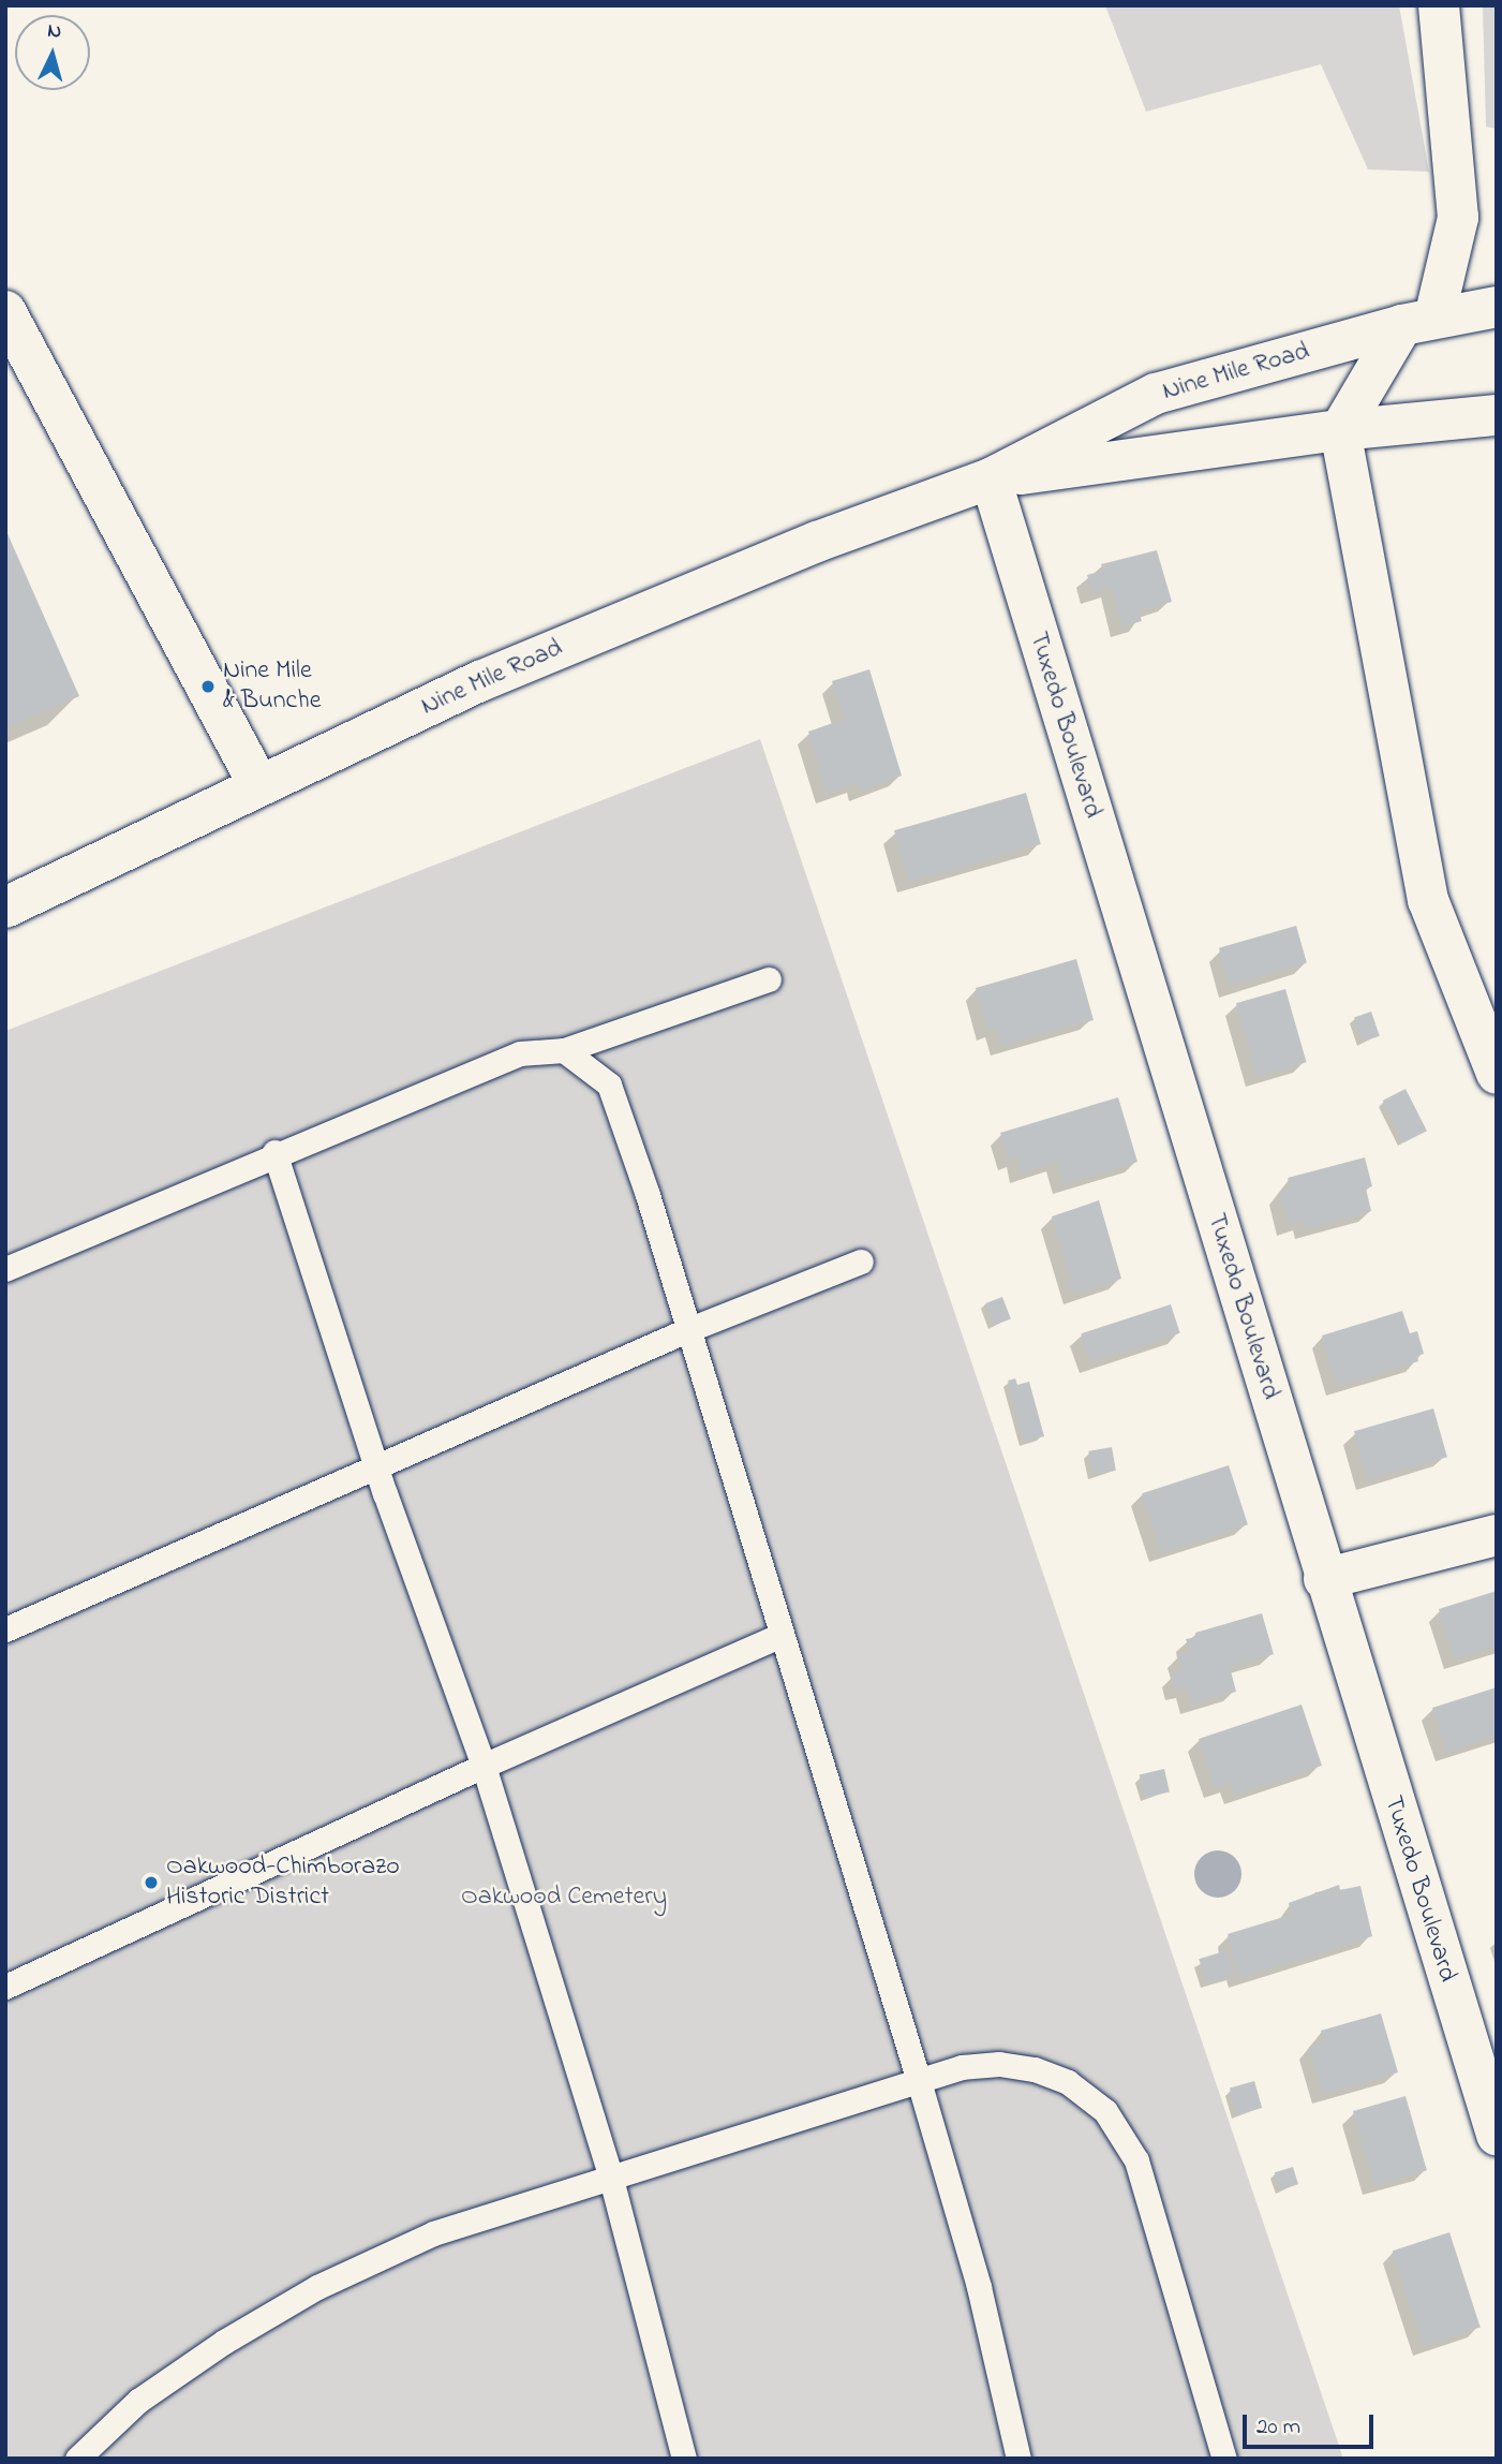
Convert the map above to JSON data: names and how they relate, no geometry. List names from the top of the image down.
{
  "streets": {
    "main road": ["Nine Mile Road", "Tuxedo Boulevard"]
  },
  "crossings": [
    ["Nine Mile Road", "Tuxedo Boulevard"]
  ],
  "parks": ["Oakwood Cemetery"],
  "places": ["Nine Mile & Bunche", "Oakwood-Chimborazo Historic District"],
  "scale_bar": "20 m",
  "north": "top"
}
